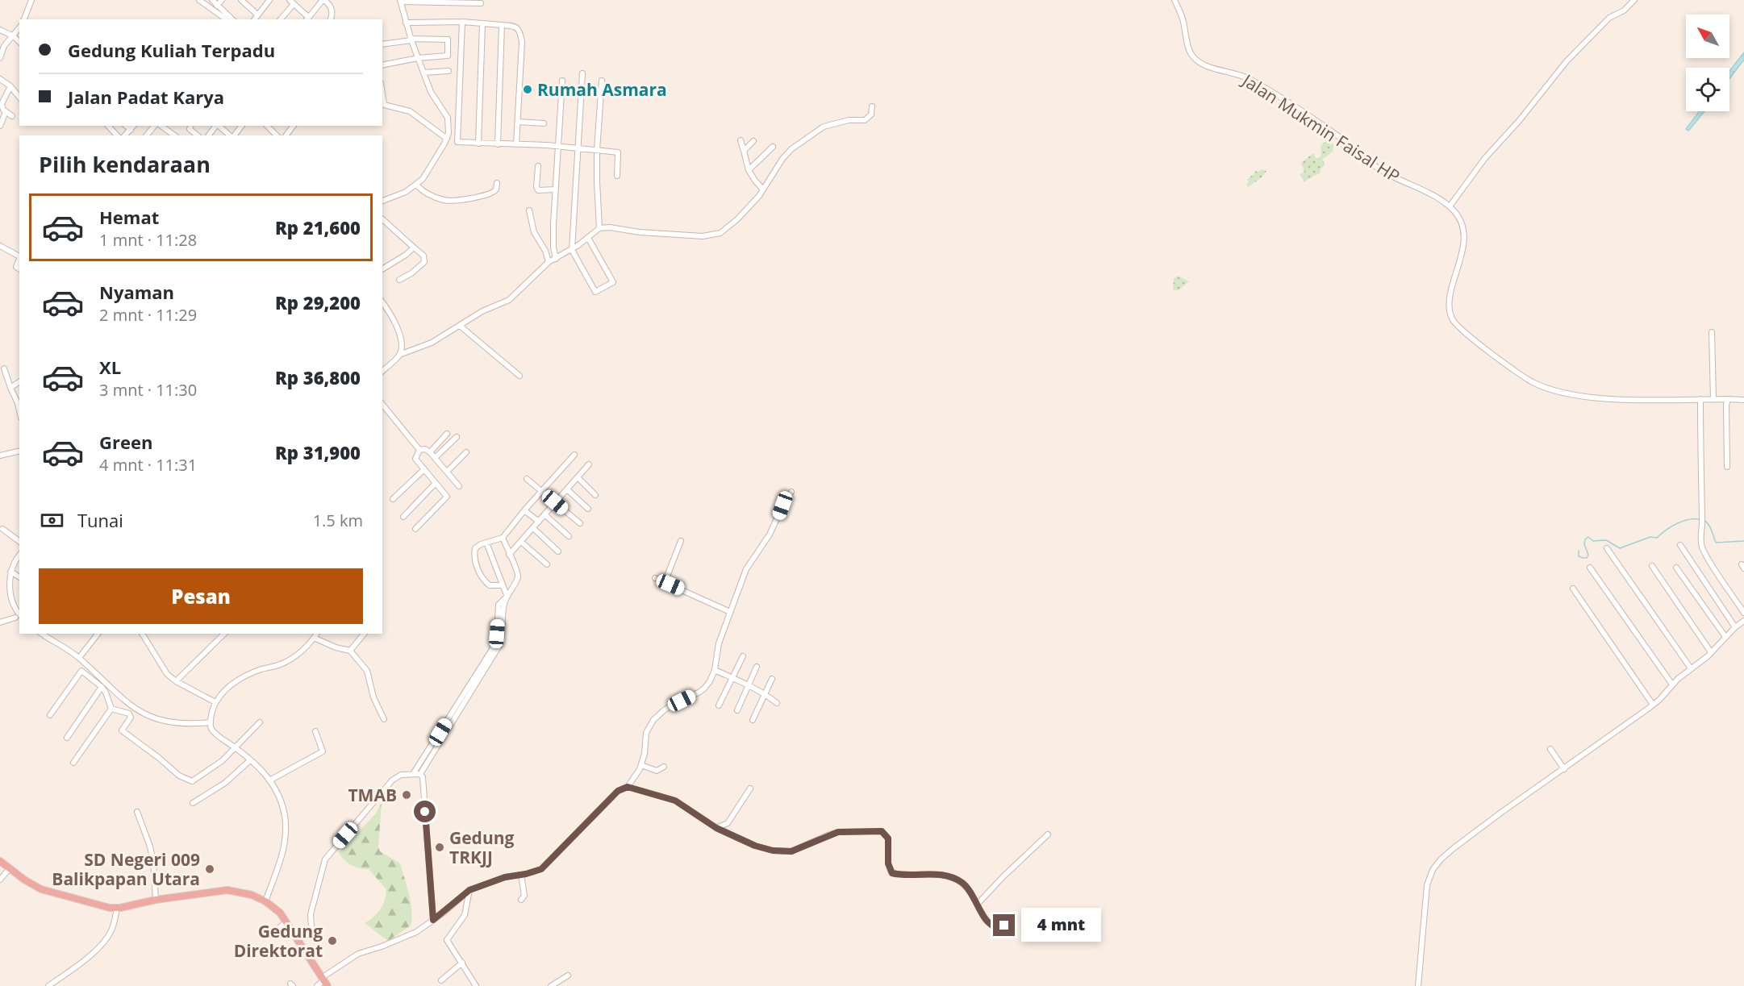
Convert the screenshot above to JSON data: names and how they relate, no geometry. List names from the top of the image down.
{
  "streets": {
    "street": ["Jalan Mukmin Faisal HP"]
  },
  "places": [
    "Rumah Asmara",
    "TMAB",
    "Gedung TRKJJ",
    "SD Negeri 009 Balikpapan Utara",
    "Gedung Direktorat"
  ],
  "north": "top left",
  "page": {
    "banner": ["Gedung Kuliah Terpadu", "Jalan Padat Karya"],
    "heading": "Pilih kendaraan",
    "list": [
      {
        "name": "Hemat",
        "note": "1 mnt · 11:28",
        "value": "Rp 21,600"
      },
      {
        "name": "Nyaman",
        "note": "2 mnt · 11:29",
        "value": "Rp 29,200"
      },
      {
        "name": "XL",
        "note": "3 mnt · 11:30",
        "value": "Rp 36,800"
      },
      {
        "name": "Green",
        "note": "4 mnt · 11:31",
        "value": "Rp 31,900"
      }
    ],
    "pay": ["Tunai", "1.5 km"],
    "buttons": "Pesan",
    "bubble": "4 mnt"
  }
}
